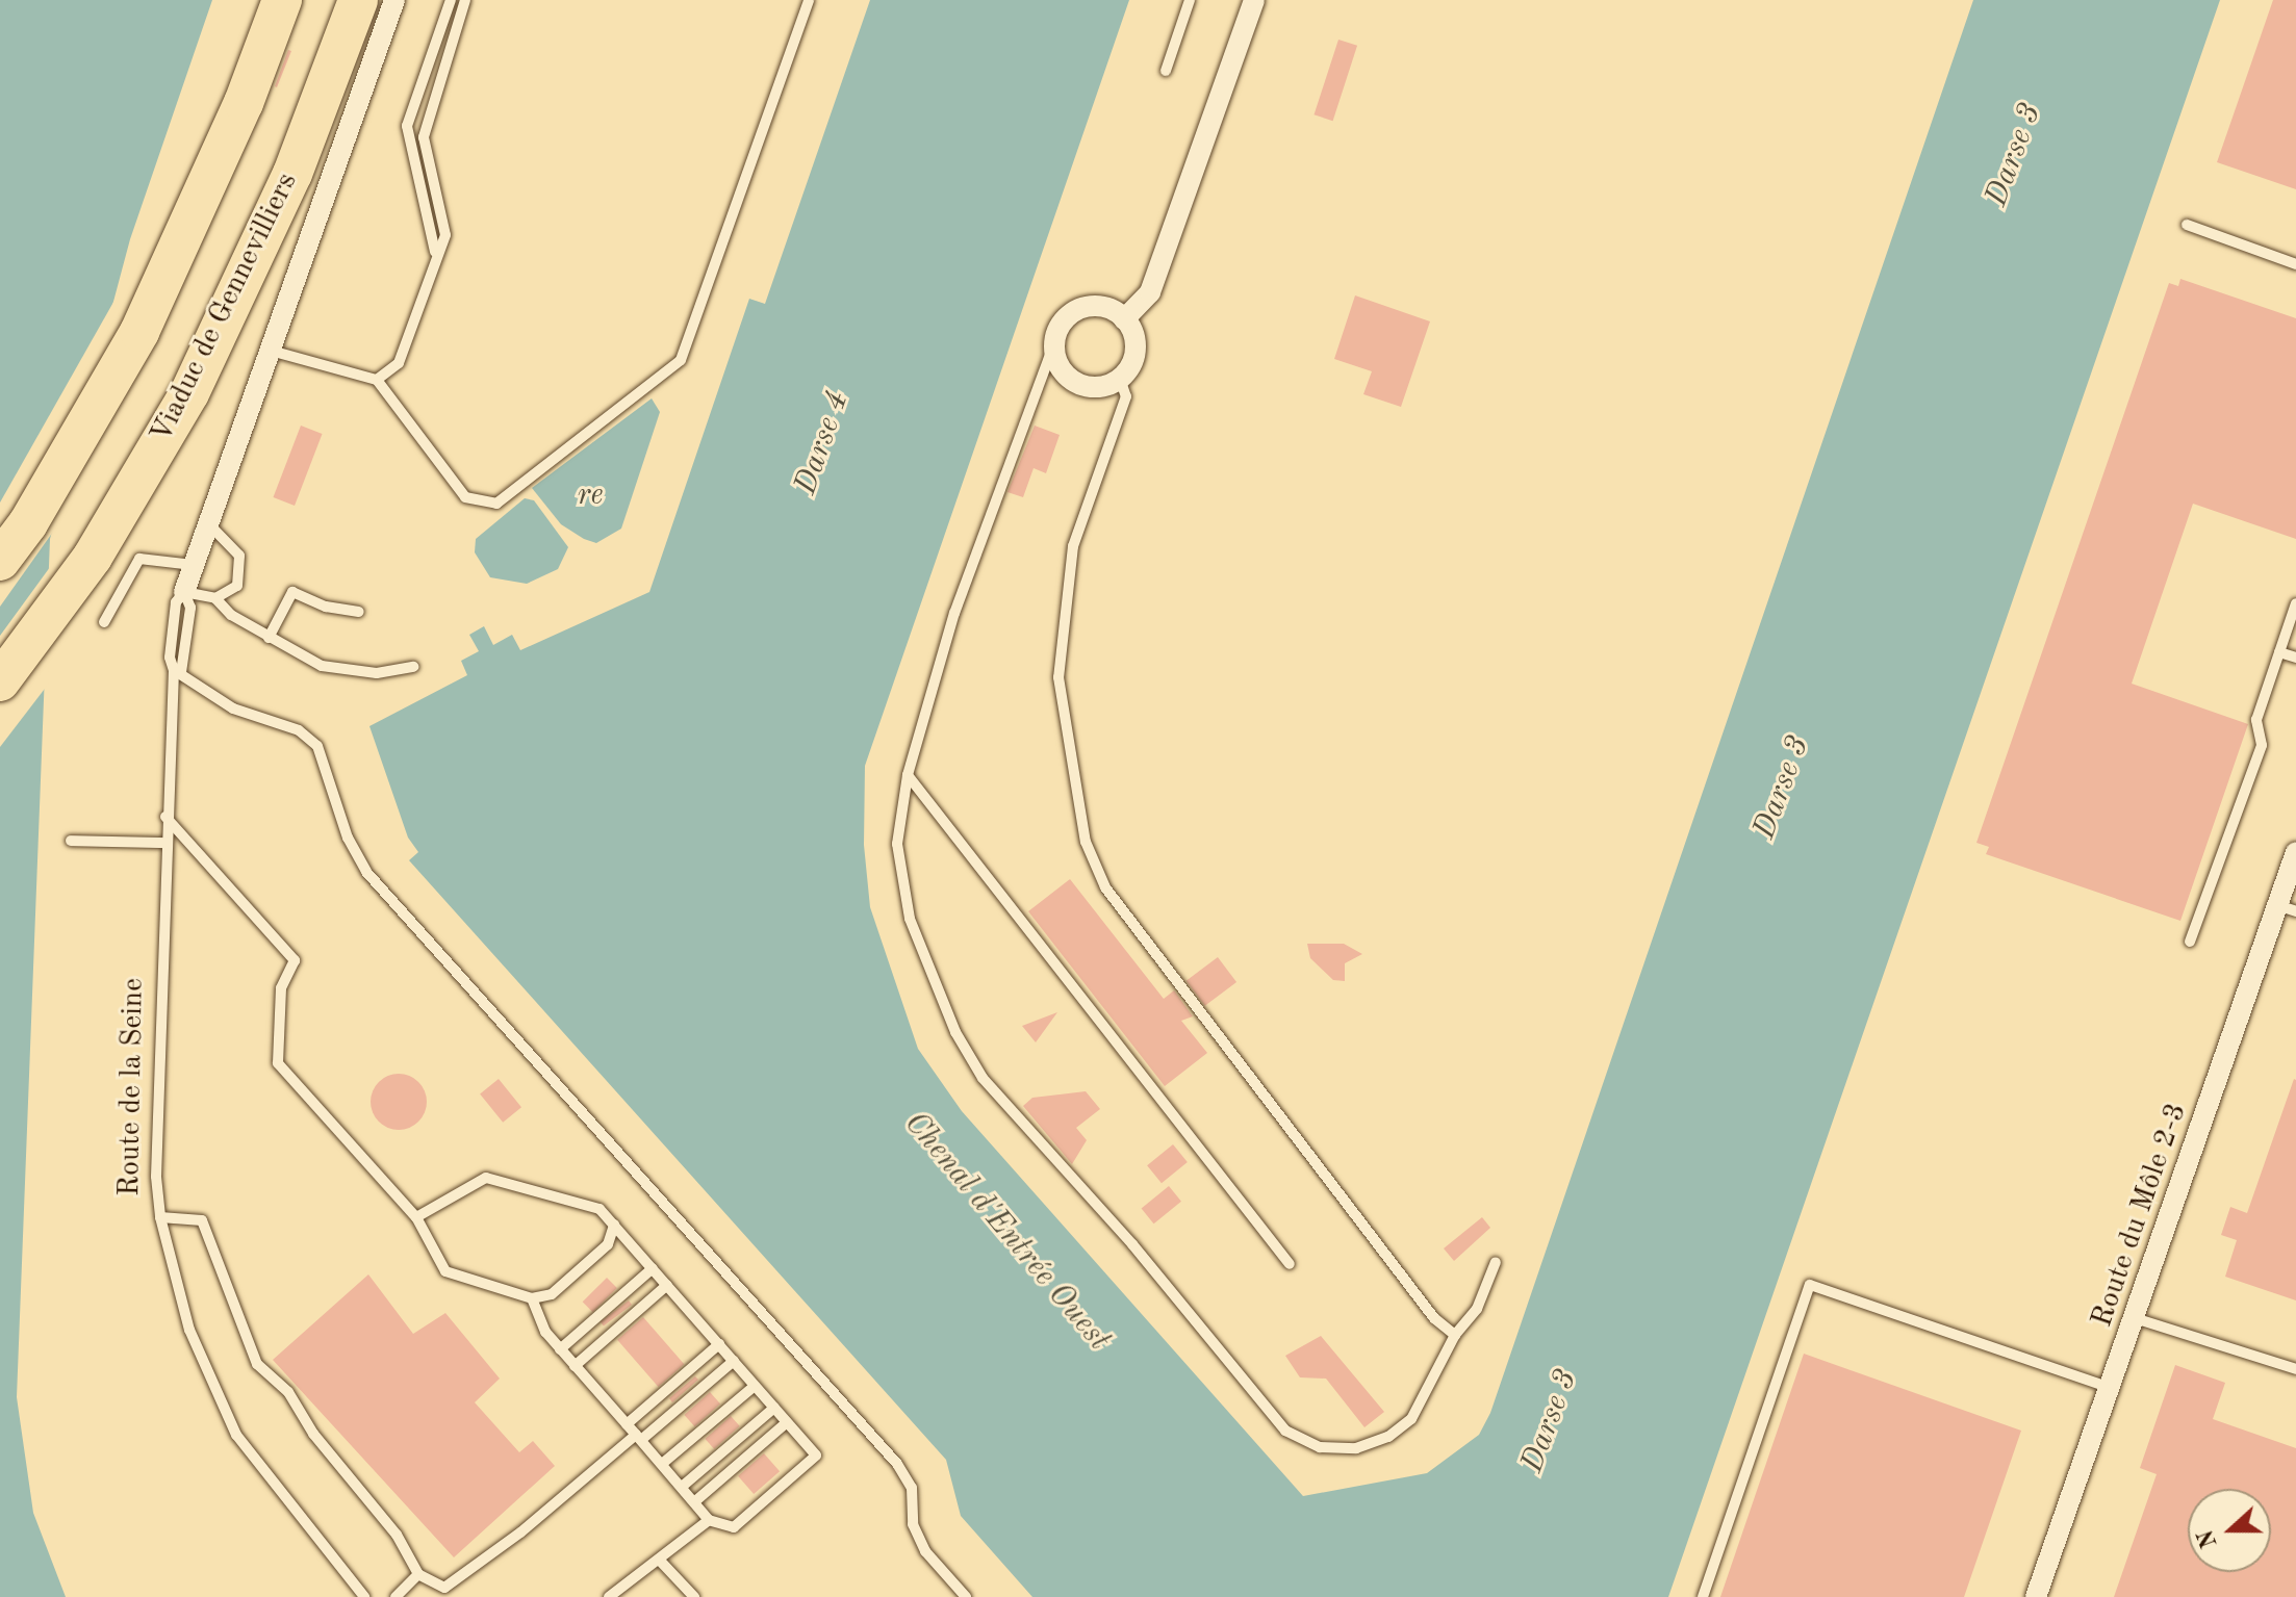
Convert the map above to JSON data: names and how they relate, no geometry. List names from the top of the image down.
{
  "streets": {
    "highway": ["Viaduc de Gennevilliers"],
    "street": ["Route de la Seine", "Route du Môle 2-3"]
  },
  "water": [
    "Darse 3",
    "Darse 4",
    "re",
    "Chenal d'Entrée Ouest"
  ],
  "north": "left"
}
